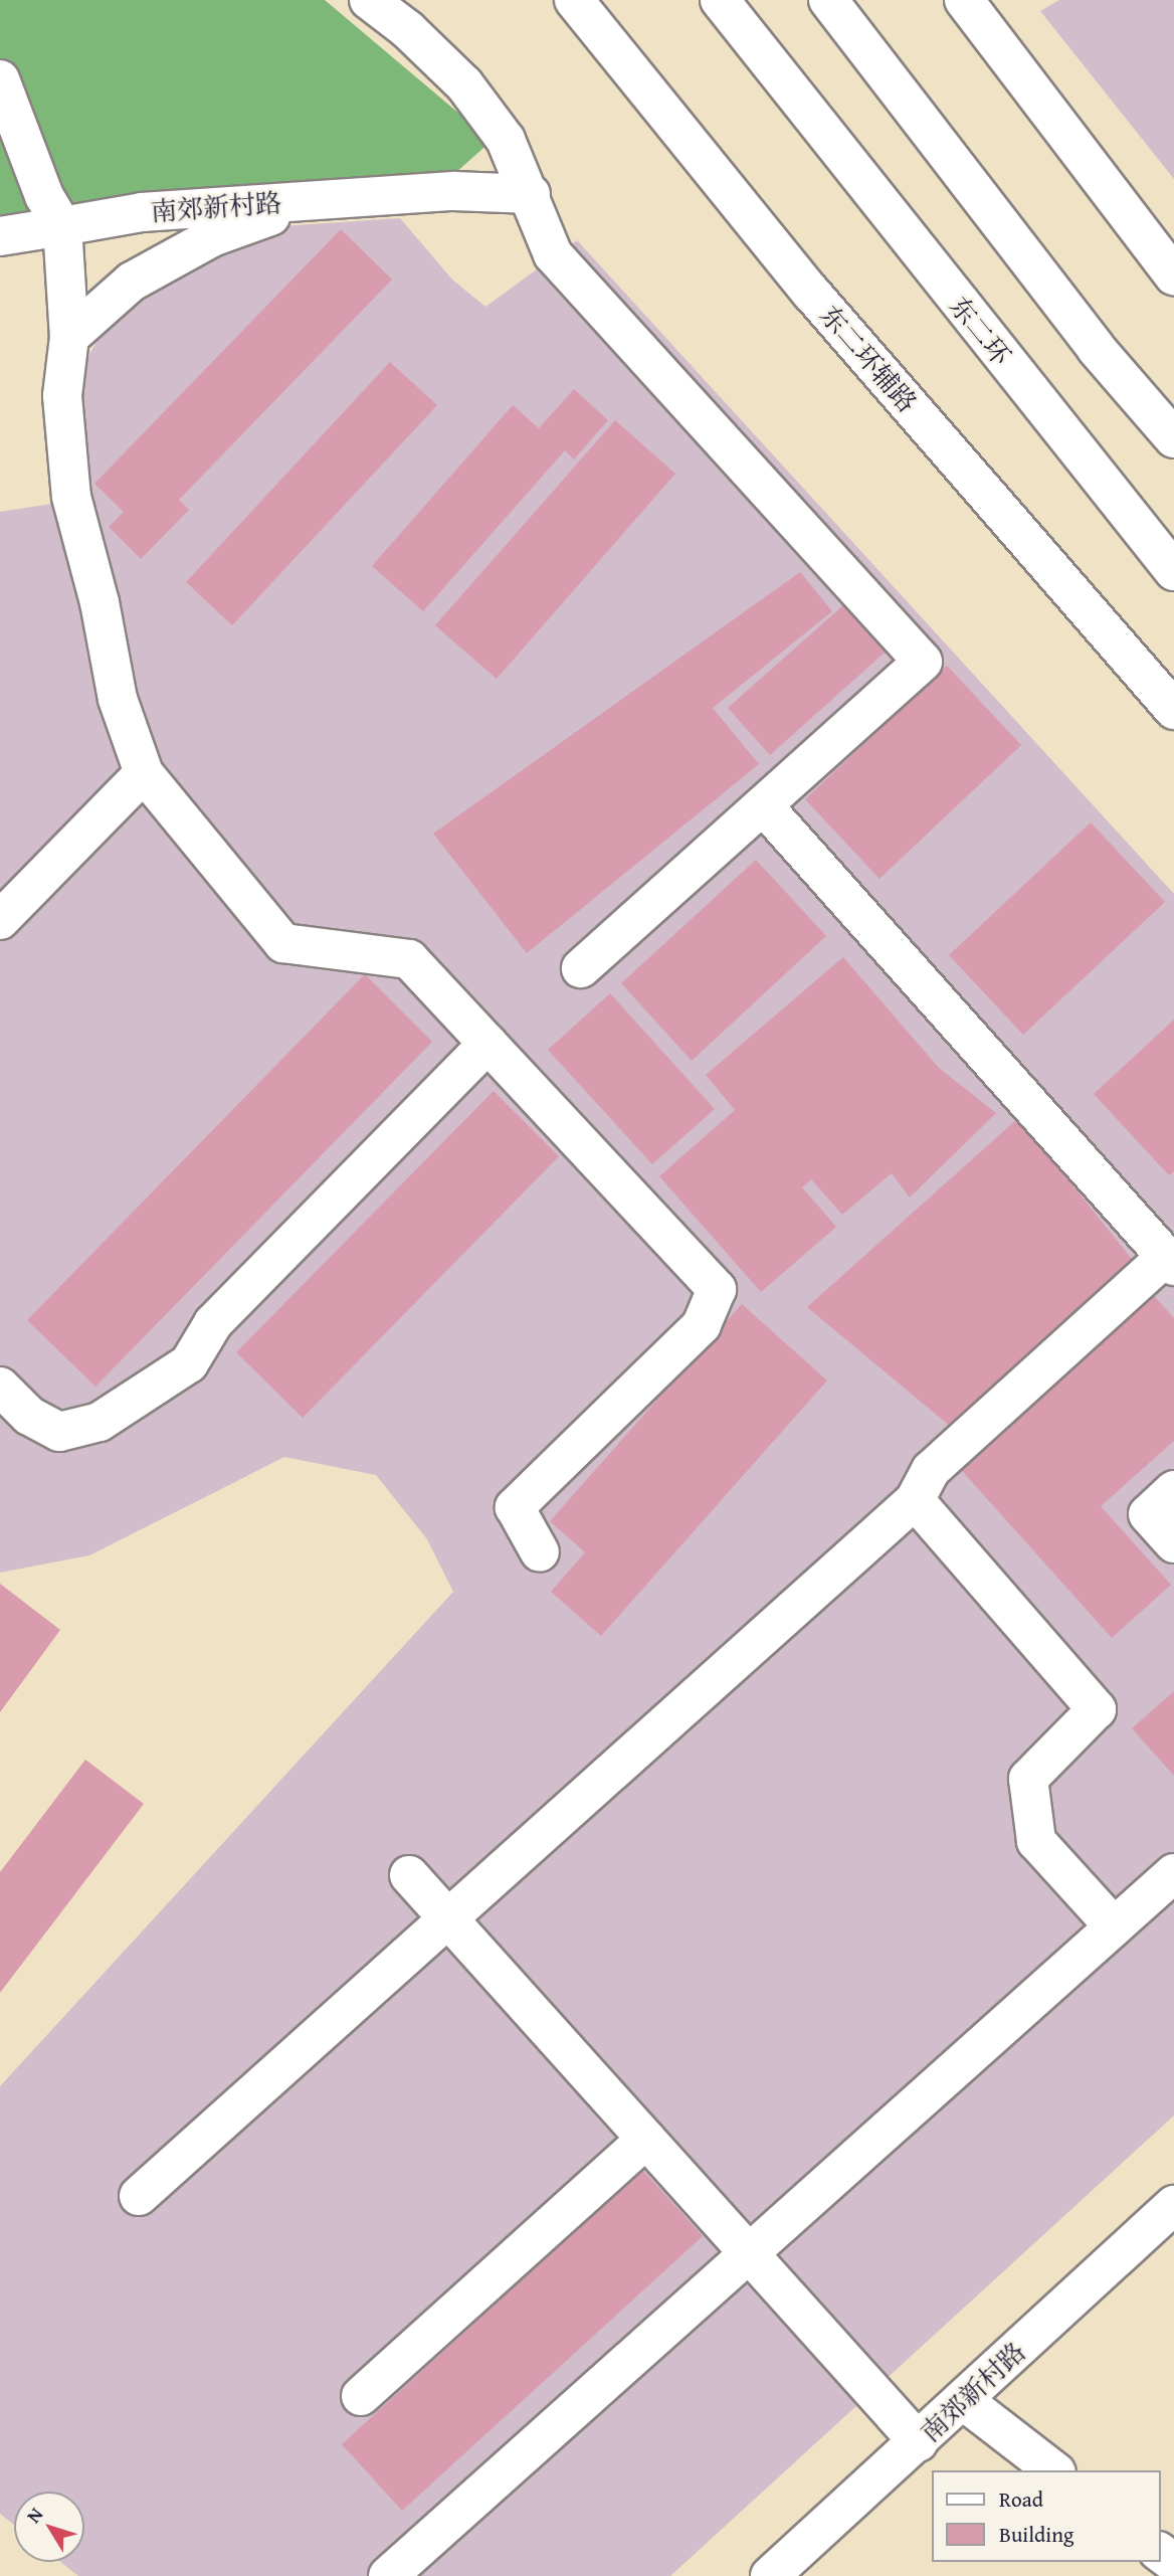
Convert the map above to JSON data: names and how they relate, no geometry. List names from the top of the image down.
{
  "streets": {
    "main road": ["南郊新村路", "东二环", "东二环辅路"]
  },
  "legend": ["Road", "Building"],
  "north": "top left"
}
